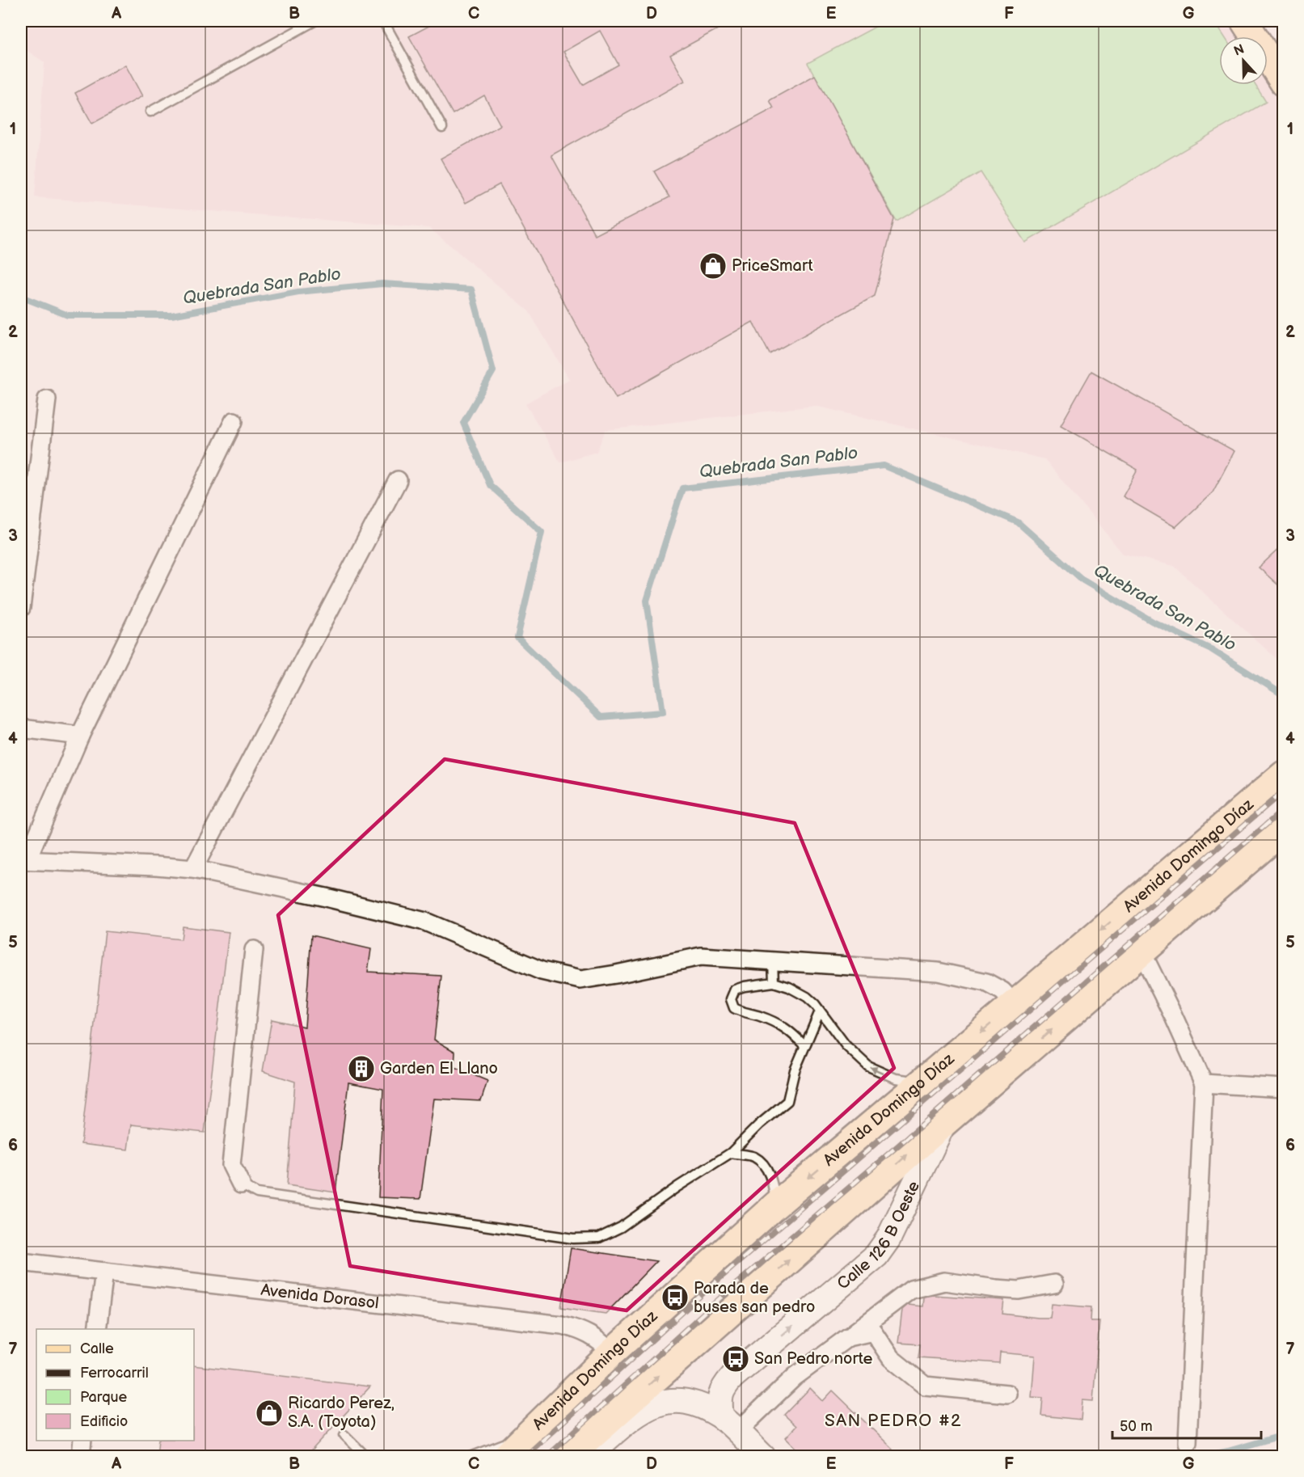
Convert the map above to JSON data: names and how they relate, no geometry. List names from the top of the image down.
{
  "streets": {
    "main road": ["Avenida Domingo Díaz"],
    "street": ["Calle 126 B Oeste", "Avenida Dorasol"]
  },
  "crossings": [
    ["Avenida Domingo Díaz", "Avenida Dorasol"]
  ],
  "districts": ["SAN PEDRO #2"],
  "water": ["Quebrada San Pablo"],
  "places": {
    "shop": ["PriceSmart", "Ricardo Perez, S.A. (Toyota)"],
    "building": ["Garden El Llano"],
    "bus stop": ["Parada de buses san pedro", "San Pedro norte"]
  },
  "legend": [
    "Calle",
    "Ferrocarril",
    "Parque",
    "Edificio"
  ],
  "scale_bar": "50 m",
  "north": "top",
  "grid": {
    "columns": [
      "A",
      "B",
      "C",
      "D",
      "E",
      "F",
      "G"
    ],
    "rows": [
      "1",
      "2",
      "3",
      "4",
      "5",
      "6",
      "7"
    ]
  }
}
